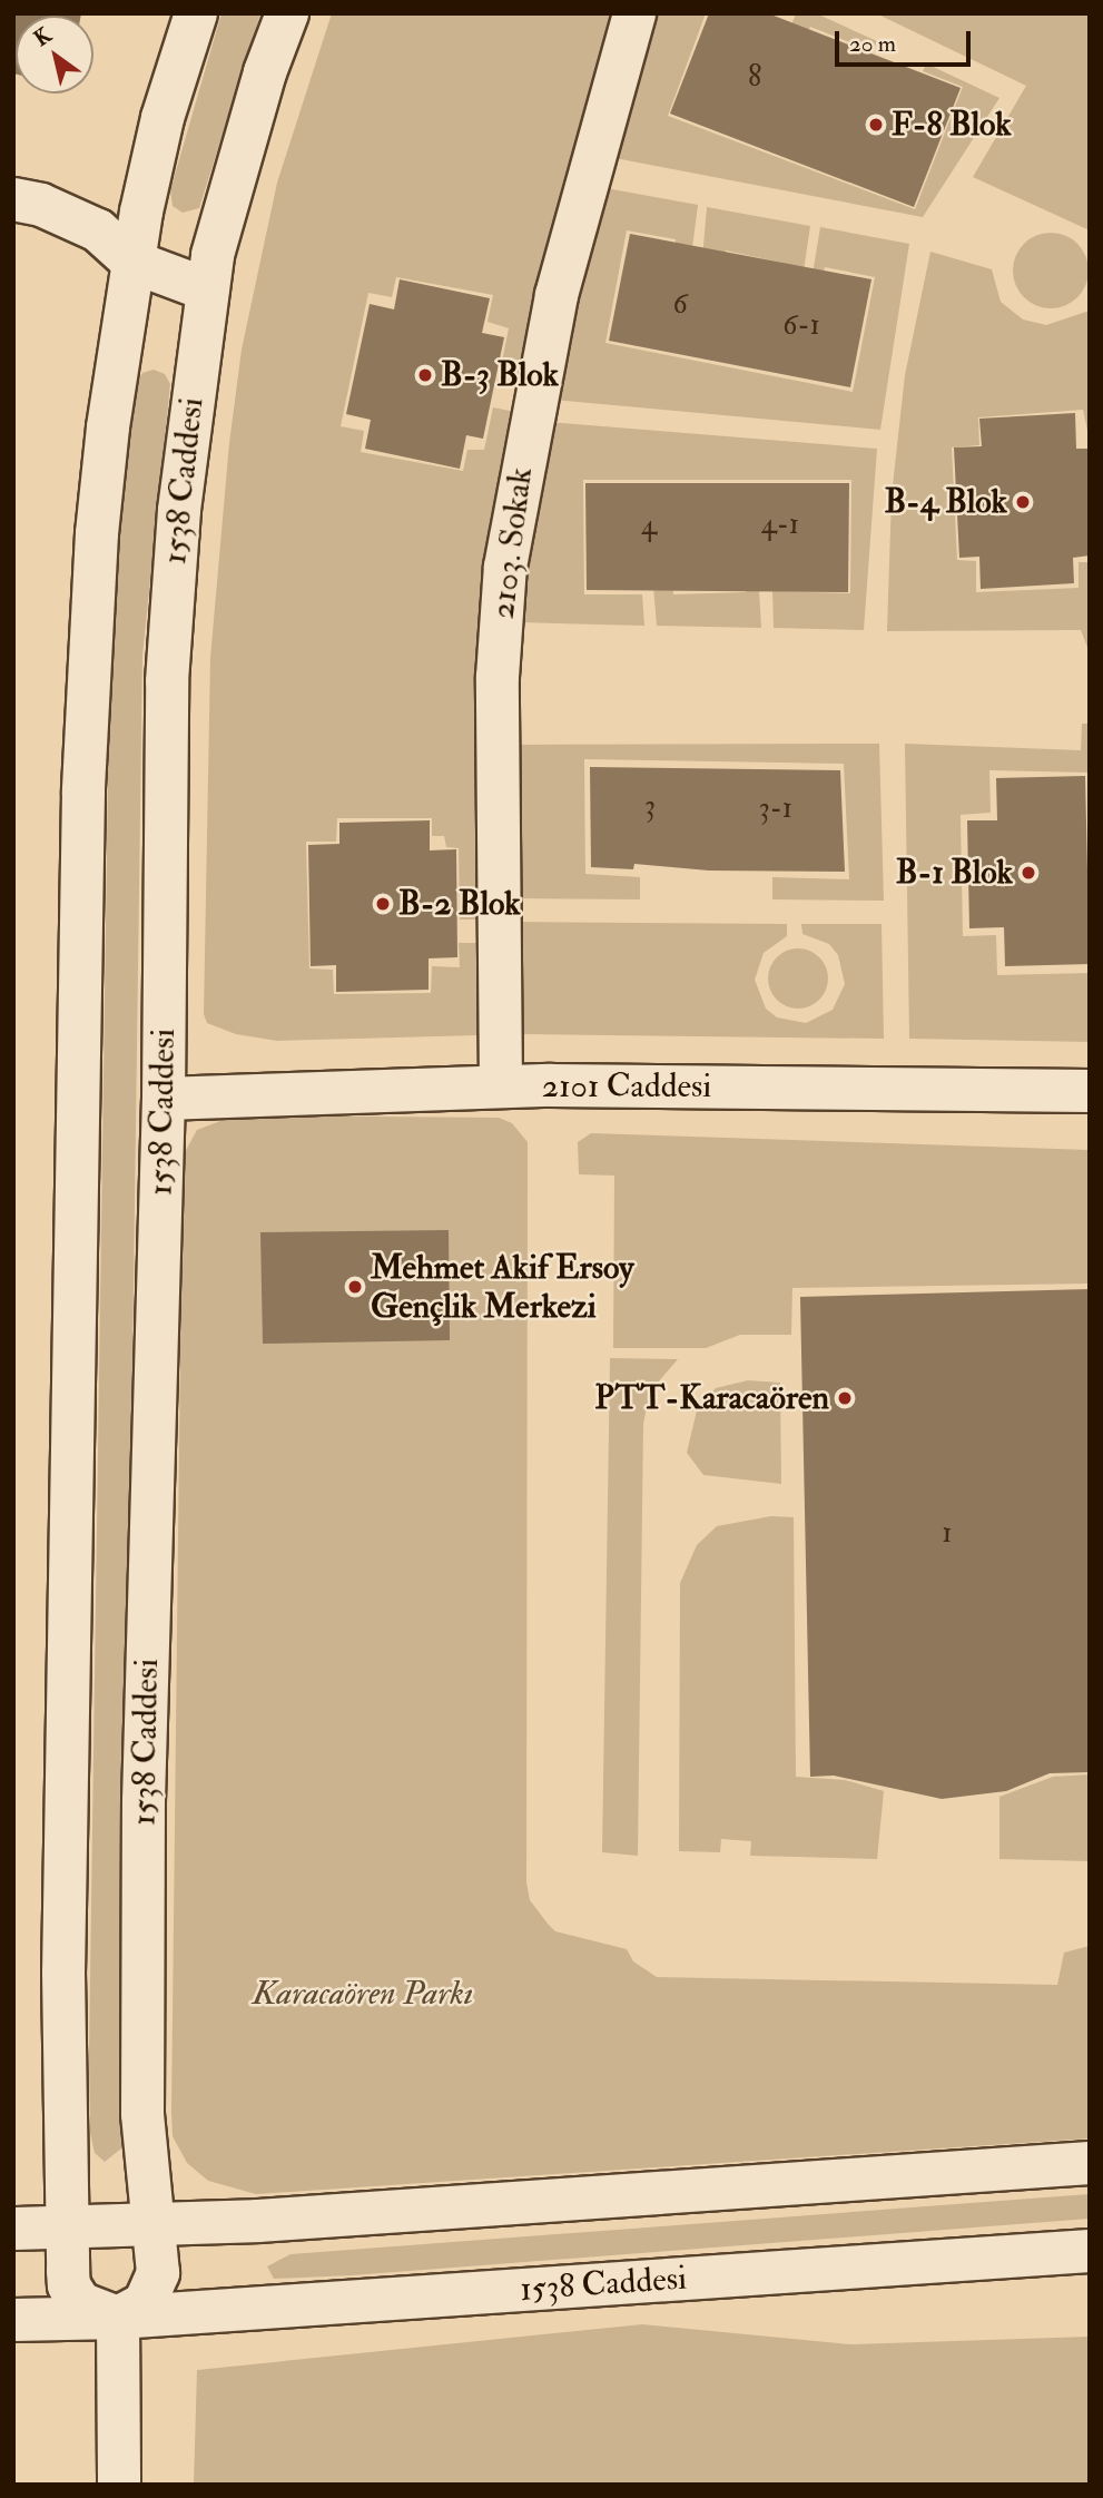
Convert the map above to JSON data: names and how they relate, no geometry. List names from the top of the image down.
{
  "streets": {
    "main road": ["1538 Caddesi", "2103. Sokak", "2101 Caddesi"]
  },
  "crossings": [
    ["1538 Caddesi", "2101 Caddesi"],
    ["2103. Sokak", "2101 Caddesi"]
  ],
  "parks": ["Karacaören Parkı"],
  "places": [
    "F-8 Blok",
    "B-3 Blok",
    "B-4 Blok",
    "B-1 Blok",
    "B-2 Blok",
    "Mehmet Akif Ersoy Gençlik Merkezi",
    "PTT-Karacaören"
  ],
  "house_numbers": [
    "8",
    "6",
    "6-1",
    "4-1",
    "4",
    "3",
    "3-1",
    "1"
  ],
  "scale_bar": "20 m",
  "north": "top left"
}
